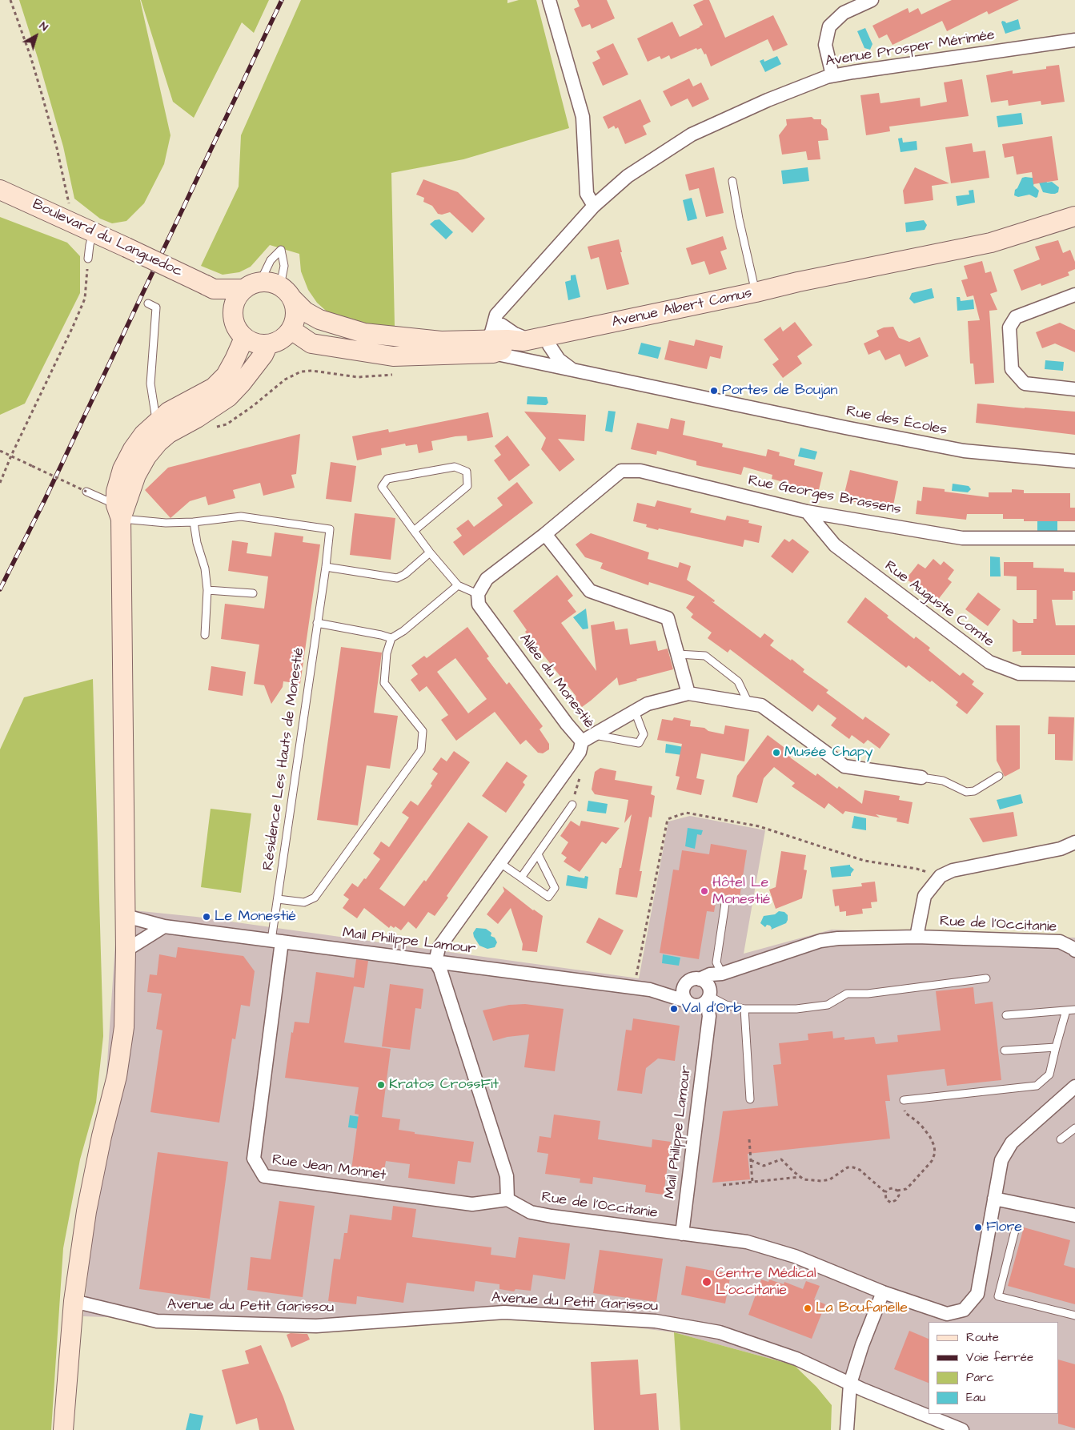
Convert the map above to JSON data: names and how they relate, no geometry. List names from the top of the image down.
{
  "streets": {
    "street": [
      "Avenue Prosper Mérimée",
      "Boulevard du Languedoc",
      "Avenue Albert Camus",
      "Rue des Écoles",
      "Rue Georges Brassens",
      "Rue Auguste Comte",
      "Allée du Monestié",
      "Rue de l'Occitanie",
      "Mail Philippe Lamour",
      "Rue Jean Monnet",
      "Avenue du Petit Garissou"
    ],
    "lane": ["Résidence Les Hauts de Monestié"]
  },
  "crossings": [
    ["Avenue Prosper Mérimée", "Avenue Albert Camus"],
    ["Avenue Prosper Mérimée", "Rue des Écoles"],
    ["Boulevard du Languedoc", "Avenue Albert Camus"],
    ["Avenue Albert Camus", "Rue des Écoles"],
    ["Rue Georges Brassens", "Rue Auguste Comte"],
    ["Allée du Monestié", "Mail Philippe Lamour"],
    ["Résidence Les Hauts de Monestié", "Mail Philippe Lamour"],
    ["Résidence Les Hauts de Monestié", "Rue Jean Monnet"],
    ["Rue de l'Occitanie", "Mail Philippe Lamour"],
    ["Rue de l'Occitanie", "Rue Jean Monnet"],
    ["Mail Philippe Lamour", "Rue Jean Monnet"]
  ],
  "places": [
    "Portes de Boujan",
    "Musée Chapy",
    "Hôtel Le Monestié",
    "Le Monestié",
    "Val d'Orb",
    "Kratos CrossFit",
    "Flore",
    "Centre Médical L'occitanie",
    "La Boufanelle"
  ],
  "legend": [
    "Route",
    "Voie ferrée",
    "Parc",
    "Eau"
  ],
  "north": "top right"
}
